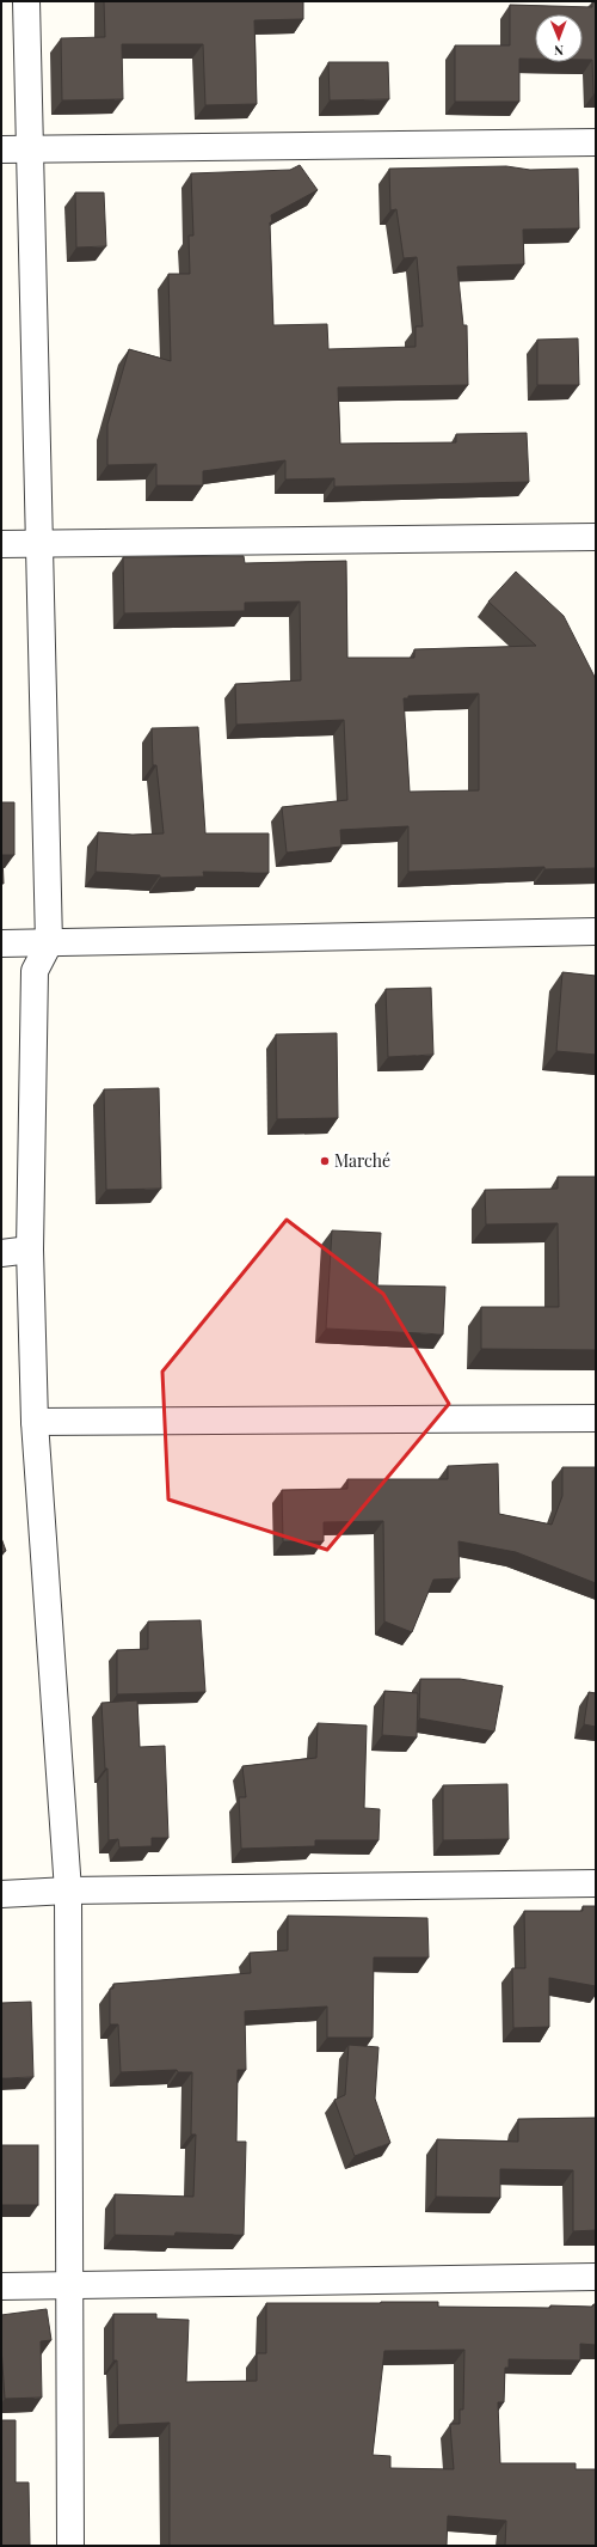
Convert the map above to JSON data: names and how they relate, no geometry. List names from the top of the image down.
{
  "places": ["Marché"],
  "north": "bottom"
}
